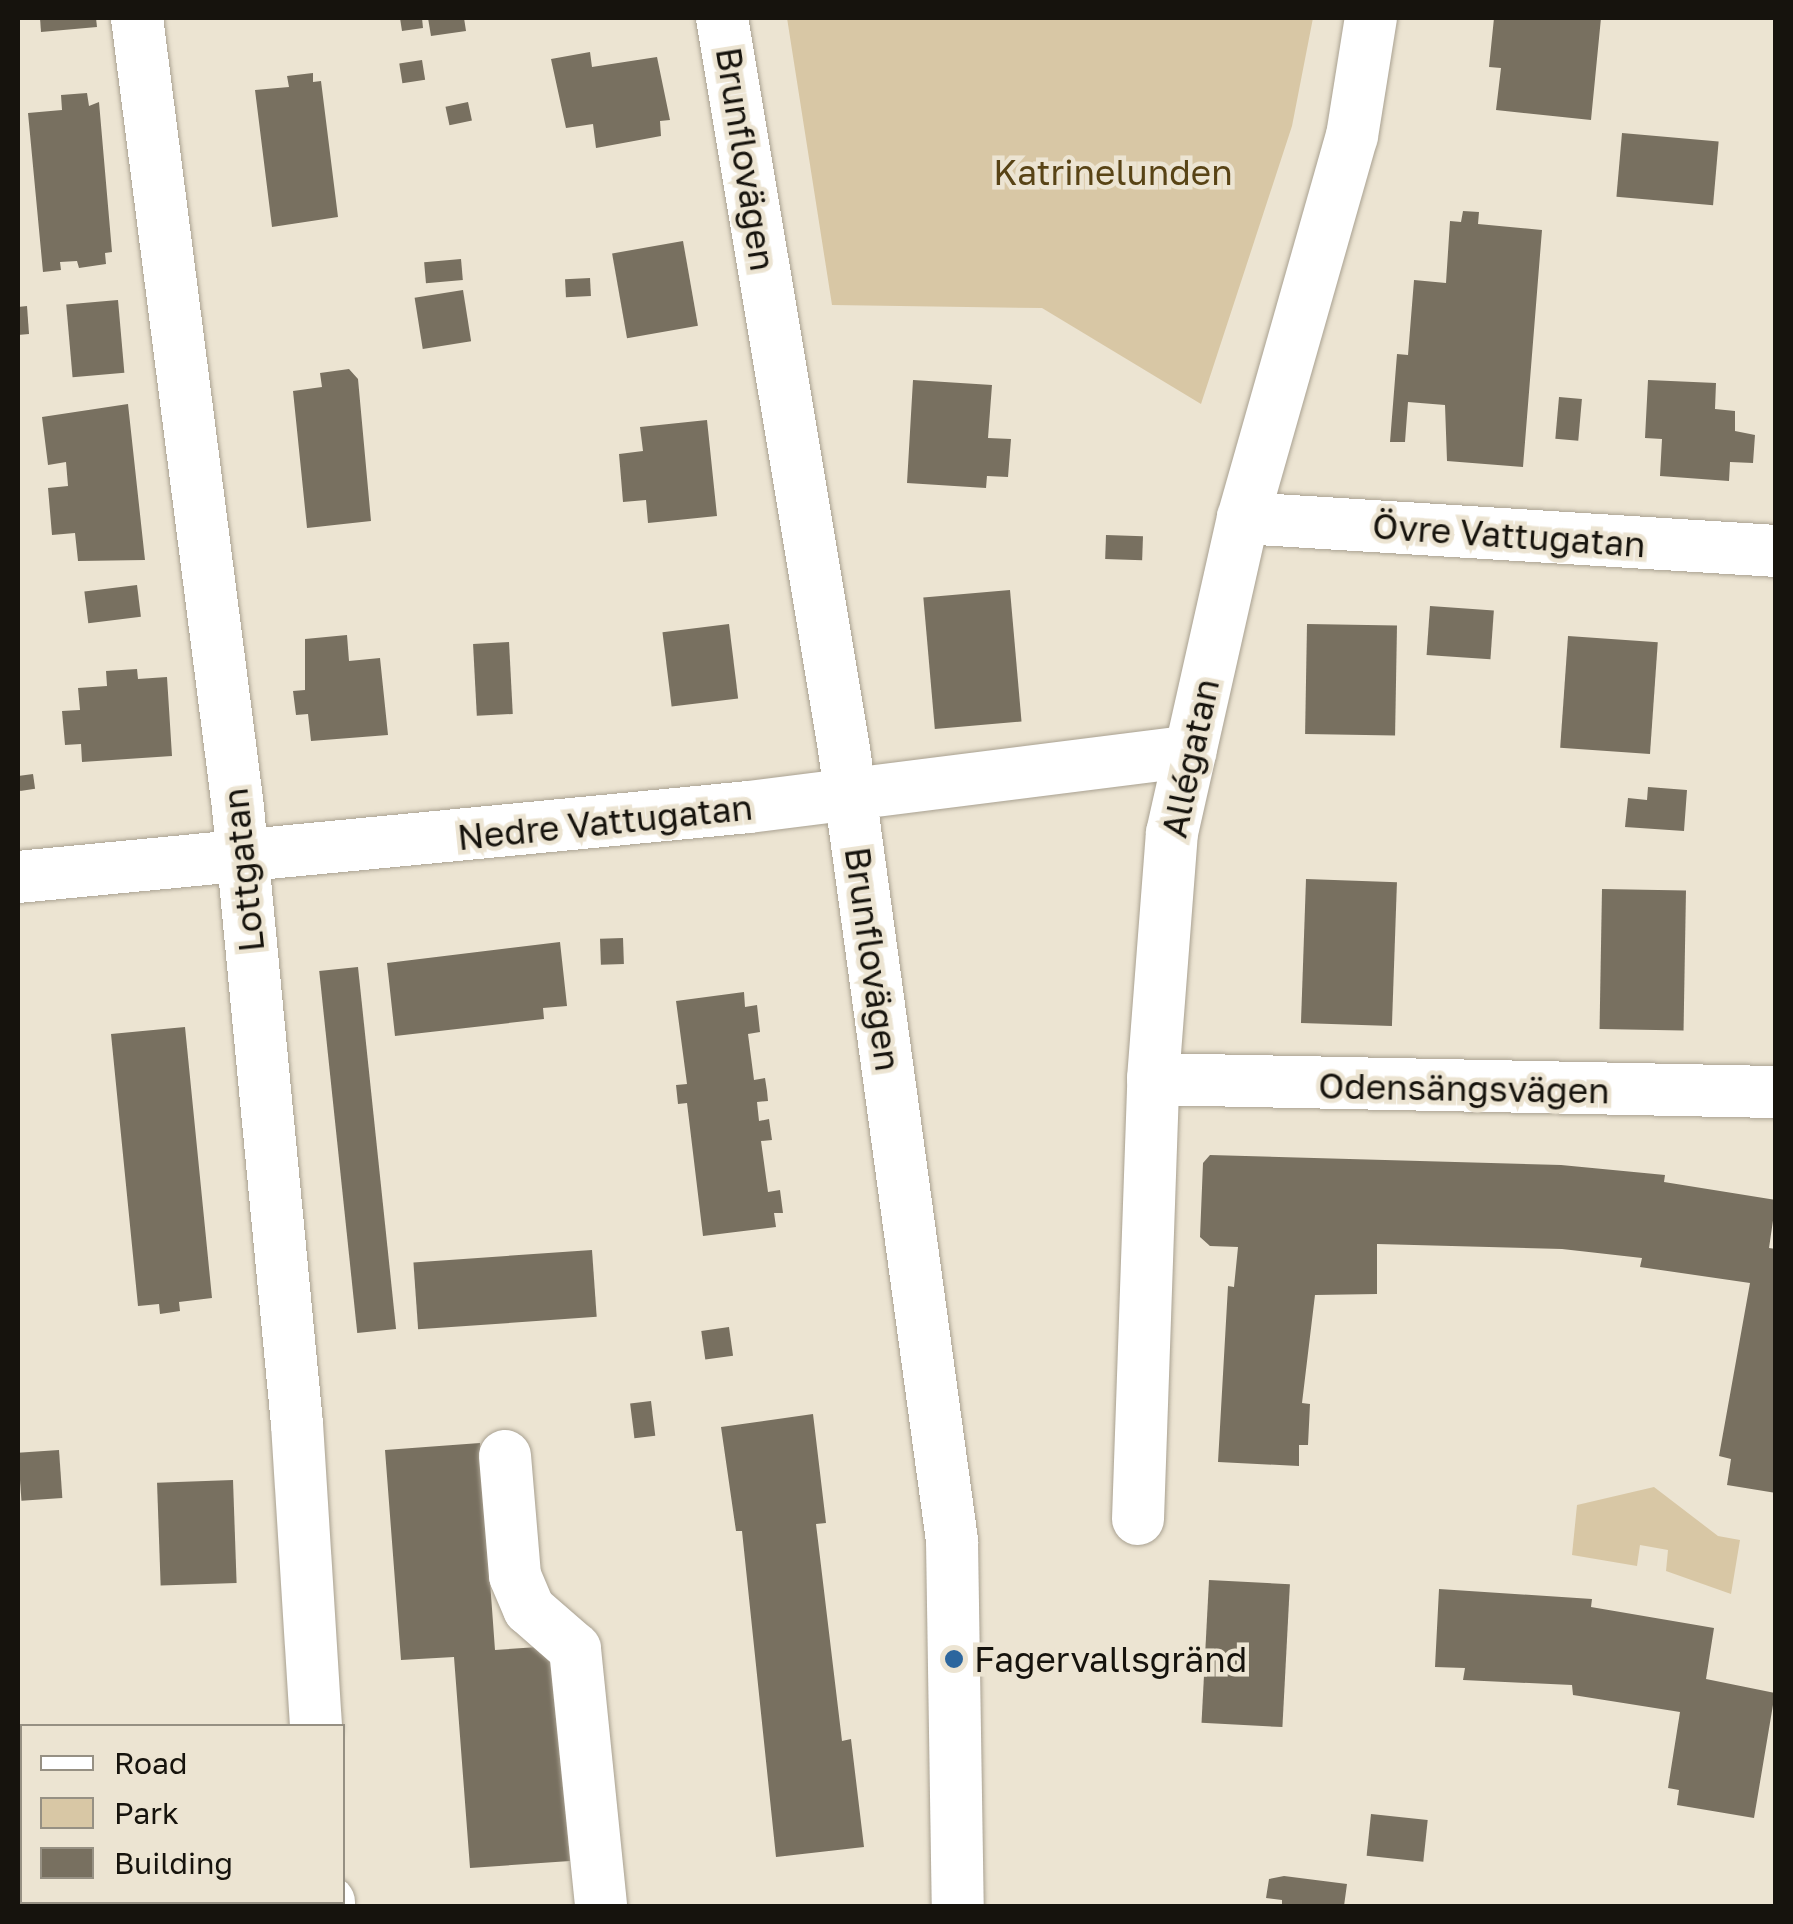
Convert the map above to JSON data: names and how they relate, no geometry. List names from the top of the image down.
{
  "streets": {
    "street": [
      "Brunflovägen",
      "Övre Vattugatan",
      "Allégatan",
      "Nedre Vattugatan",
      "Lottgatan",
      "Odensängsvägen"
    ]
  },
  "crossings": [
    ["Brunflovägen", "Nedre Vattugatan"],
    ["Övre Vattugatan", "Allégatan"],
    ["Allégatan", "Nedre Vattugatan"],
    ["Allégatan", "Odensängsvägen"],
    ["Nedre Vattugatan", "Lottgatan"]
  ],
  "parks": ["Katrinelunden"],
  "places": ["Fagervallsgränd"],
  "legend": ["Road", "Park", "Building"]
}
